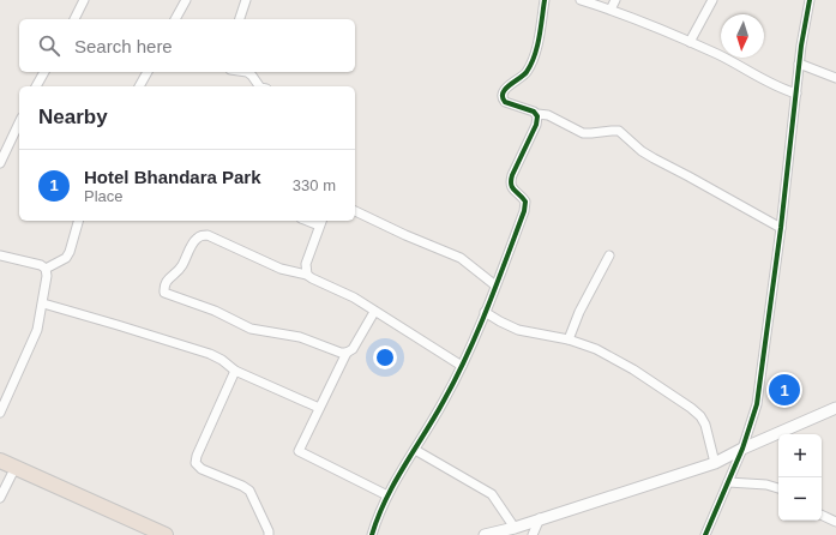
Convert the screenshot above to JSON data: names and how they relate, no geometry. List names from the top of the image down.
{
  "north": "bottom",
  "page": {
    "search": "Search here",
    "heading": "Nearby",
    "list": [
      {
        "mark": "1",
        "name": "Hotel Bhandara Park",
        "note": "Place",
        "value": "330 m"
      }
    ],
    "pins": "1",
    "map_buttons": ["+", "−"]
  }
}
